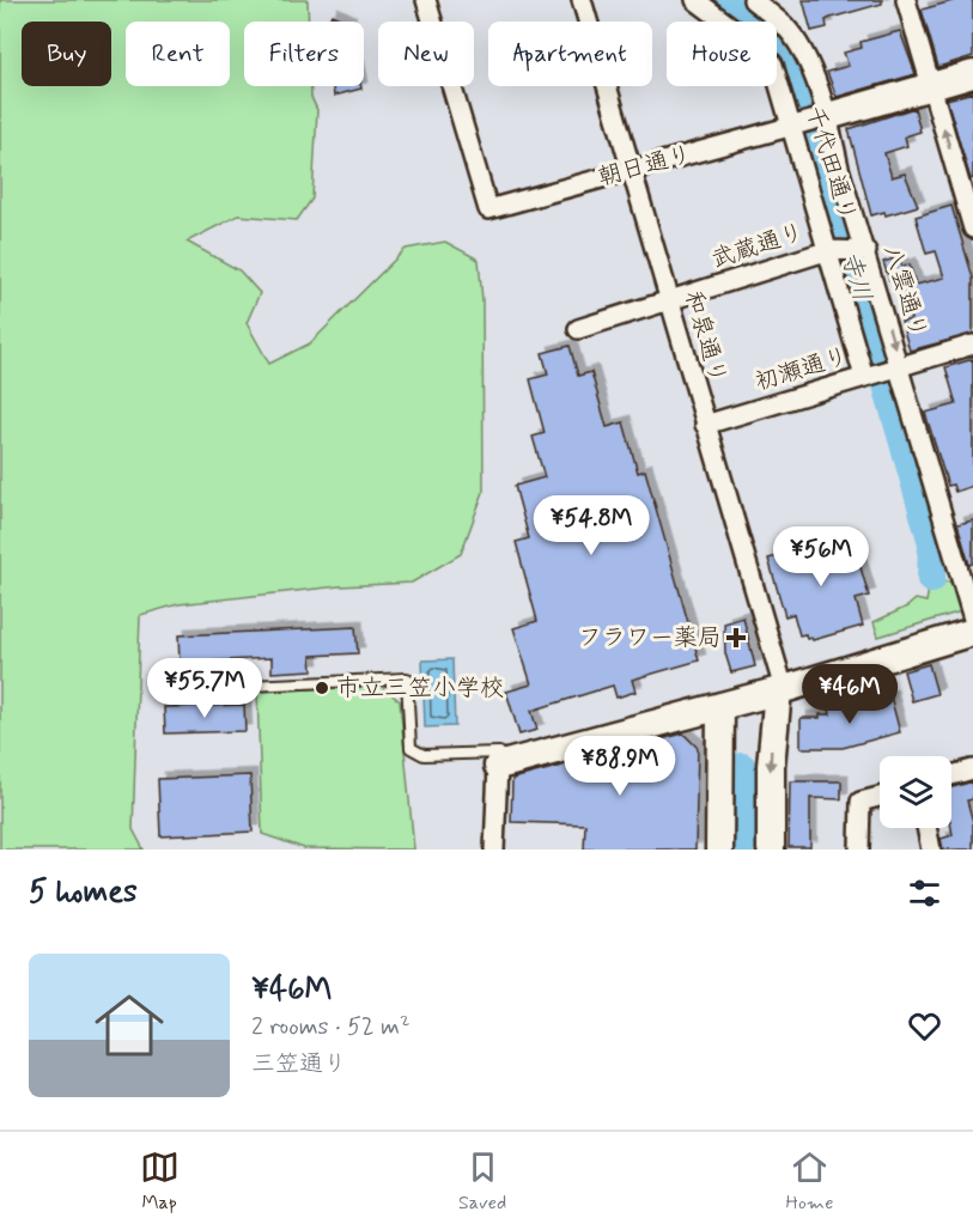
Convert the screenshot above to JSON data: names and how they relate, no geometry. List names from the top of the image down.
{
  "streets": {
    "street": [
      "千代田通り",
      "朝日通り",
      "武蔵通り",
      "八雲通り",
      "和泉通り",
      "初瀬通り"
    ]
  },
  "crossings": [
    ["千代田通り", "朝日通り"],
    ["千代田通り", "武蔵通り"],
    ["千代田通り", "初瀬通り"],
    ["朝日通り", "八雲通り"],
    ["朝日通り", "和泉通り"],
    ["武蔵通り", "和泉通り"],
    ["八雲通り", "初瀬通り"],
    ["和泉通り", "初瀬通り"]
  ],
  "water": ["寺川"],
  "places": {
    "health": ["フラワー薬局"],
    "other": ["市立三笠小学校"]
  },
  "page": {
    "chip": [
      "Buy",
      "Rent",
      "Filters",
      "New",
      "Apartment",
      "House"
    ],
    "price": [
      "¥54.8M",
      "¥56M",
      "¥55.7M",
      "¥46M",
      "¥88.9M"
    ],
    "heading": "5 homes",
    "list": [
      {
        "name": "¥46M",
        "note": "2 rooms · 52 m² · 三笠通り"
      }
    ],
    "tabs": ["Map", "Saved", "Home"]
  }
}
